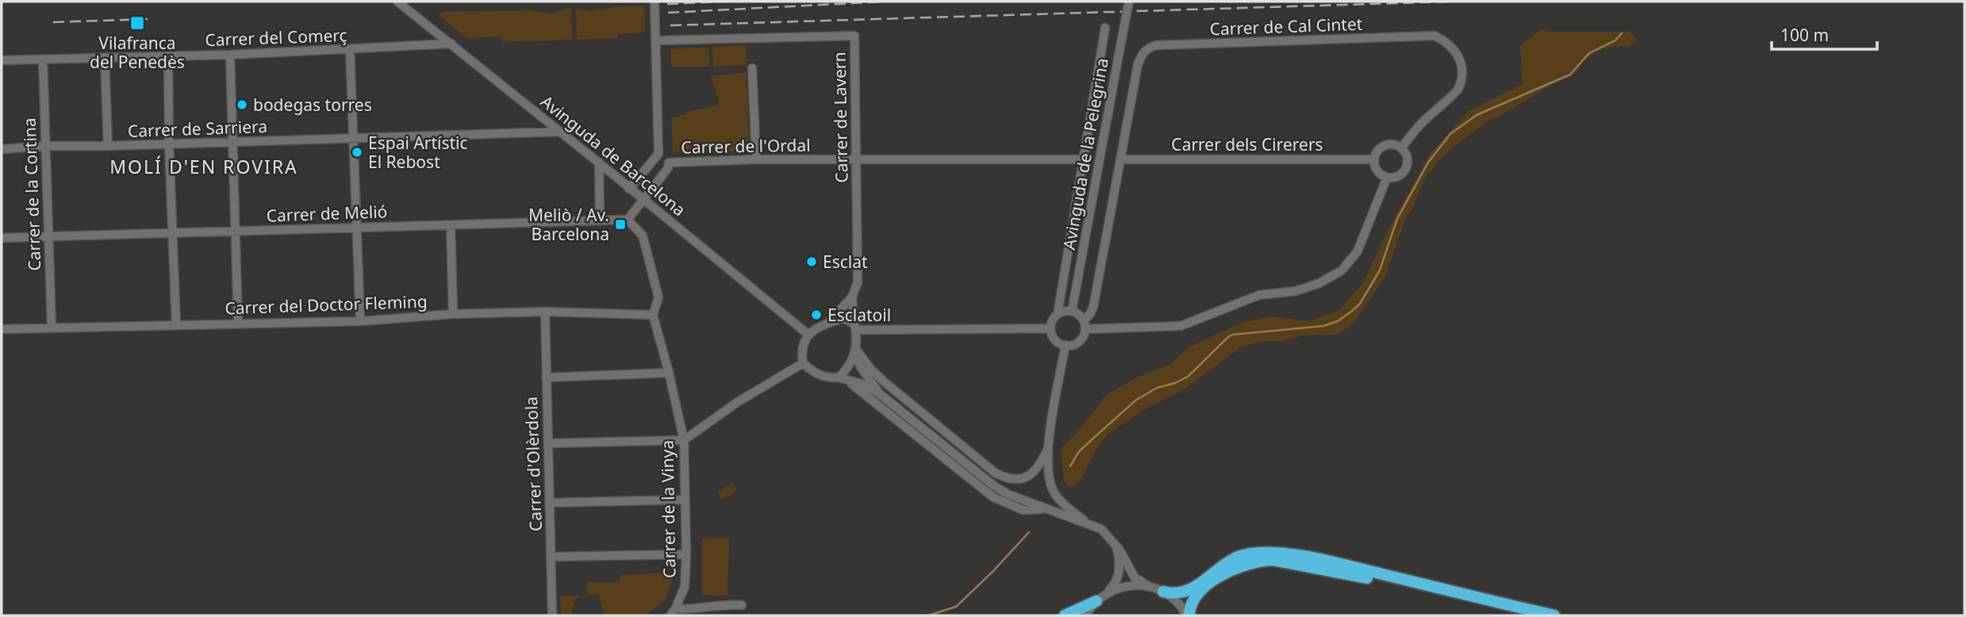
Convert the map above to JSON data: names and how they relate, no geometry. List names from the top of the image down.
{
  "streets": {
    "street": [
      "Carrer de Cal Cintet",
      "Carrer del Comerç",
      "Carrer de Lavern",
      "Carrer de Sarriera",
      "Carrer dels Cirerers",
      "Carrer de l'Ordal",
      "Avinguda de la Pelegrina",
      "Avinguda de Barcelona",
      "Carrer de la Cortina",
      "Carrer de Melió",
      "Carrer del Doctor Fleming",
      "Carrer d'Olèrdola",
      "Carrer de la Vinya"
    ]
  },
  "crossings": [
    ["Carrer de Cal Cintet", "Carrer dels Cirerers"],
    ["Carrer del Comerç", "Avinguda de Barcelona"],
    ["Carrer del Comerç", "Carrer de la Cortina"],
    ["Carrer de Lavern", "Carrer de l'Ordal"],
    ["Carrer de Lavern", "Avinguda de Barcelona"],
    ["Carrer de Sarriera", "Avinguda de Barcelona"],
    ["Carrer de Sarriera", "Carrer de la Cortina"],
    ["Carrer de l'Ordal", "Avinguda de la Pelegrina"],
    ["Carrer de la Cortina", "Carrer de Melió"],
    ["Carrer de la Cortina", "Carrer del Doctor Fleming"],
    ["Carrer de Melió", "Carrer de la Vinya"],
    ["Carrer del Doctor Fleming", "Carrer d'Olèrdola"],
    ["Carrer del Doctor Fleming", "Carrer de la Vinya"]
  ],
  "districts": ["MOLÍ D'EN ROVIRA"],
  "places": {
    "transit": ["Vilafranca del Penedès", "Meliò / Av. Barcelona"],
    "other": [
      "bodegas torres",
      "Espai Artístic El Rebost",
      "Esclat",
      "Esclatoil"
    ]
  },
  "scale_bar": "100 m"
}
